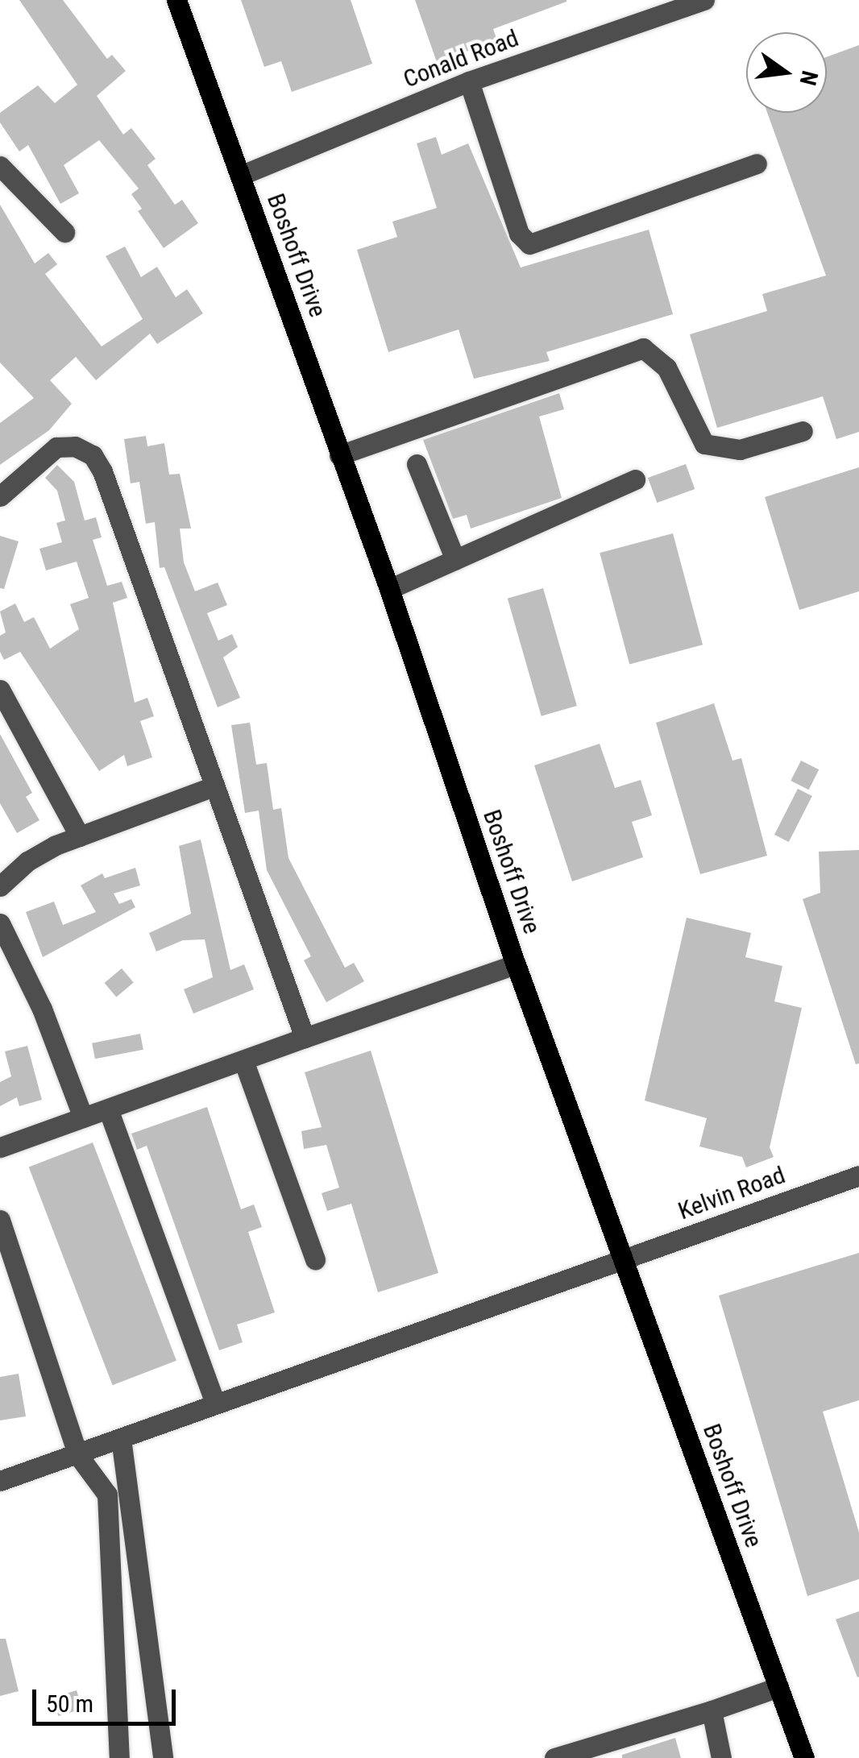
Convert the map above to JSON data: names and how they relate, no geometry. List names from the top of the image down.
{
  "streets": {
    "main road": ["Boshoff Drive"],
    "street": ["Conald Road", "Kelvin Road"]
  },
  "crossings": [
    ["Conald Road", "Boshoff Drive"],
    ["Boshoff Drive", "Kelvin Road"]
  ],
  "scale_bar": "50 m",
  "north": "right"
}
